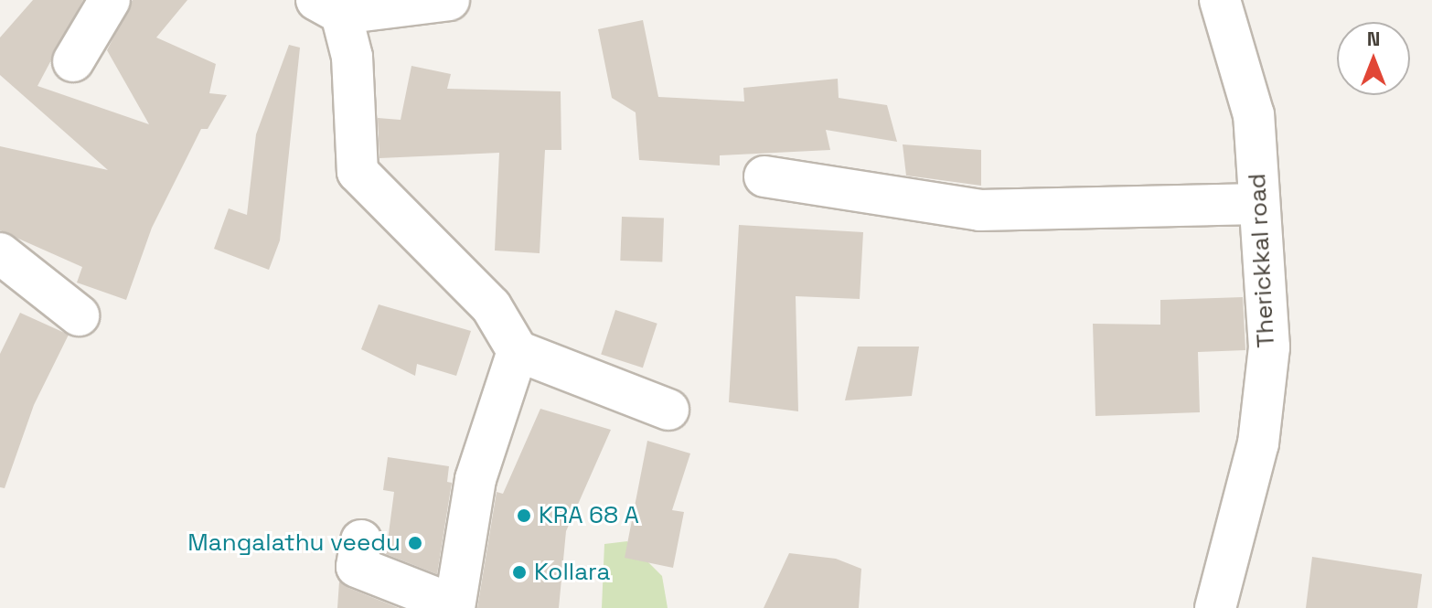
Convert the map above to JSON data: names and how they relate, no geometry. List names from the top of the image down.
{
  "streets": {
    "street": ["Therickkal road"]
  },
  "places": ["KRA 68 A", "Mangalathu veedu", "Kollara"],
  "north": "top"
}
